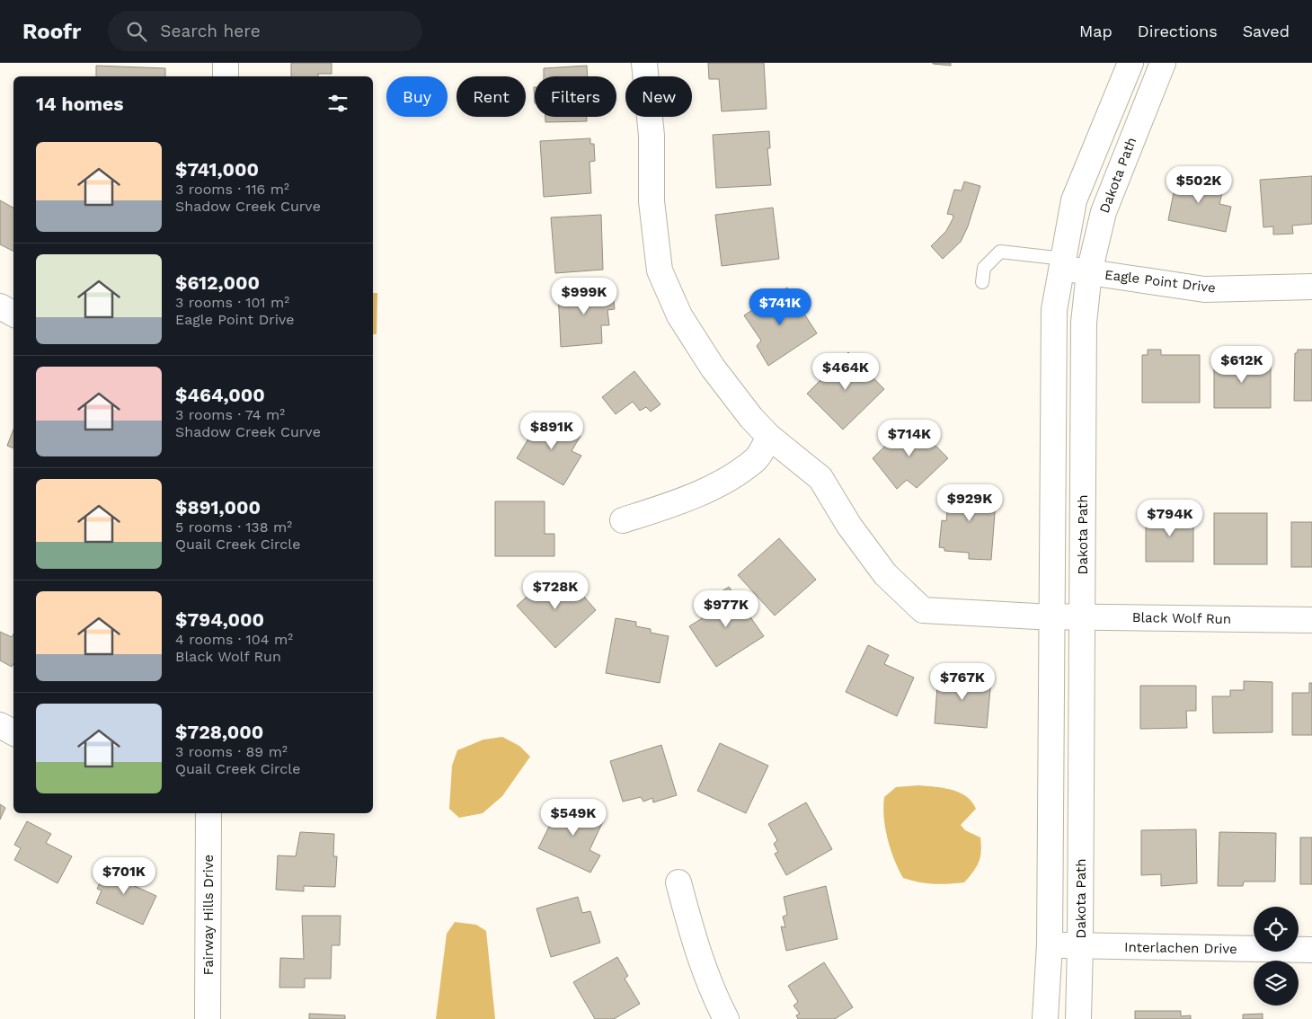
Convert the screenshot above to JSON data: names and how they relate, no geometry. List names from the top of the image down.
{
  "streets": {
    "street": [
      "Dakota Path",
      "Eagle Point Drive",
      "Black Wolf Run",
      "Fairway Hills Drive",
      "Interlachen Drive"
    ]
  },
  "crossings": [
    ["Dakota Path", "Eagle Point Drive"],
    ["Dakota Path", "Black Wolf Run"],
    ["Dakota Path", "Interlachen Drive"]
  ],
  "page": {
    "header": "Roofr",
    "search": "Search here",
    "nav": ["Map", "Directions", "Saved"],
    "chip": [
      "Buy",
      "Rent",
      "Filters",
      "New"
    ],
    "heading": "14 homes",
    "list": [
      {
        "name": "$741,000",
        "note": "3 rooms · 116 m² · Shadow Creek Curve"
      },
      {
        "name": "$612,000",
        "note": "3 rooms · 101 m² · Eagle Point Drive"
      },
      {
        "name": "$464,000",
        "note": "3 rooms · 74 m² · Shadow Creek Curve"
      },
      {
        "name": "$891,000",
        "note": "5 rooms · 138 m² · Quail Creek Circle"
      },
      {
        "name": "$794,000",
        "note": "4 rooms · 104 m² · Black Wolf Run"
      },
      {
        "name": "$728,000",
        "note": "3 rooms · 89 m² · Quail Creek Circle"
      }
    ],
    "price": [
      "$502K",
      "$999K",
      "$741K",
      "$612K",
      "$464K",
      "$891K",
      "$714K",
      "$929K",
      "$794K",
      "$728K",
      "$977K",
      "$767K",
      "$549K",
      "$701K"
    ]
  }
}
